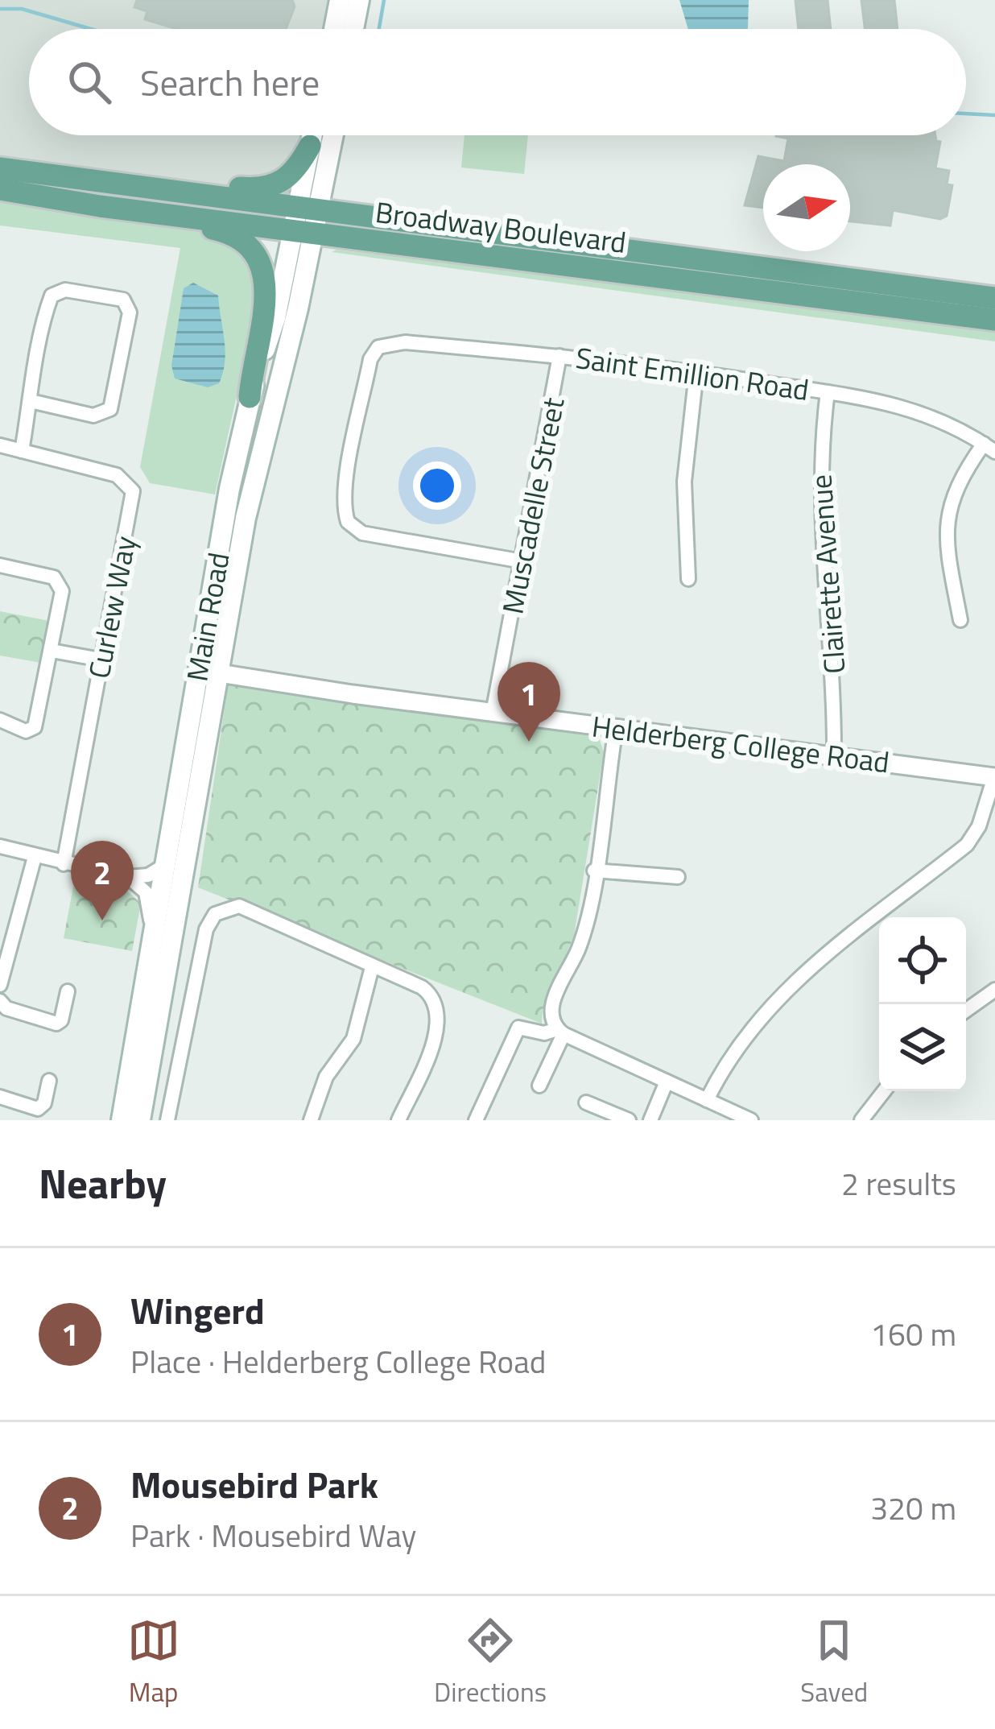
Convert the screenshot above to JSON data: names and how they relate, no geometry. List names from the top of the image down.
{
  "streets": {
    "main road": ["Broadway Boulevard", "Main Road"],
    "street": [
      "Saint Emillion Road",
      "Muscadelle Street",
      "Clairette Avenue",
      "Curlew Way",
      "Helderberg College Road"
    ]
  },
  "crossings": [
    ["Broadway Boulevard", "Main Road"],
    ["Saint Emillion Road", "Muscadelle Street"],
    ["Saint Emillion Road", "Clairette Avenue"],
    ["Muscadelle Street", "Helderberg College Road"],
    ["Clairette Avenue", "Helderberg College Road"],
    ["Main Road", "Helderberg College Road"]
  ],
  "north": "right",
  "page": {
    "search": "Search here",
    "pins": ["1", "2"],
    "heading": ["Nearby", "2 results"],
    "list": [
      {
        "mark": "1",
        "name": "Wingerd",
        "note": "Place · Helderberg College Road",
        "value": "160 m"
      },
      {
        "mark": "2",
        "name": "Mousebird Park",
        "note": "Park · Mousebird Way",
        "value": "320 m"
      }
    ],
    "nav": ["Map", "Directions", "Saved"]
  }
}
